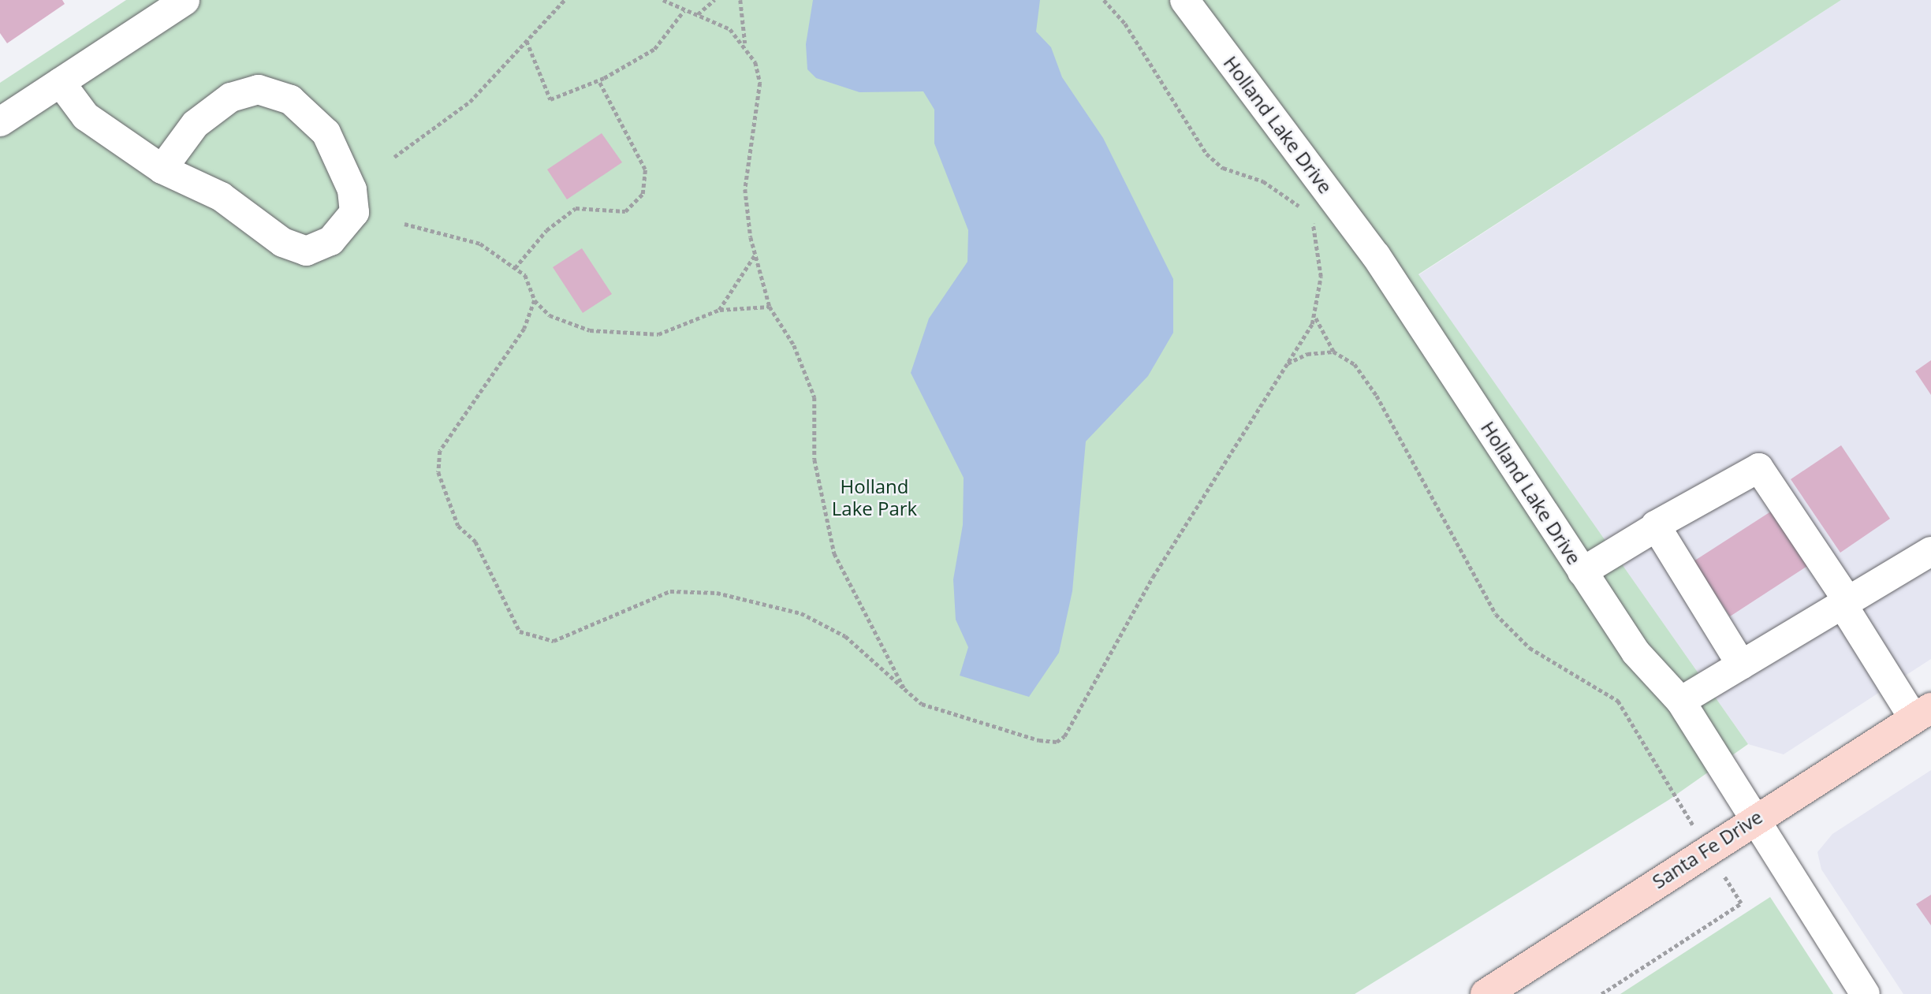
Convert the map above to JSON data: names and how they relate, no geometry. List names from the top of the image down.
{
  "streets": {
    "main road": ["Santa Fe Drive"],
    "street": ["Holland Lake Drive"]
  },
  "crossings": [
    ["Holland Lake Drive", "Santa Fe Drive"]
  ],
  "parks": ["Holland Lake Park"]
}
